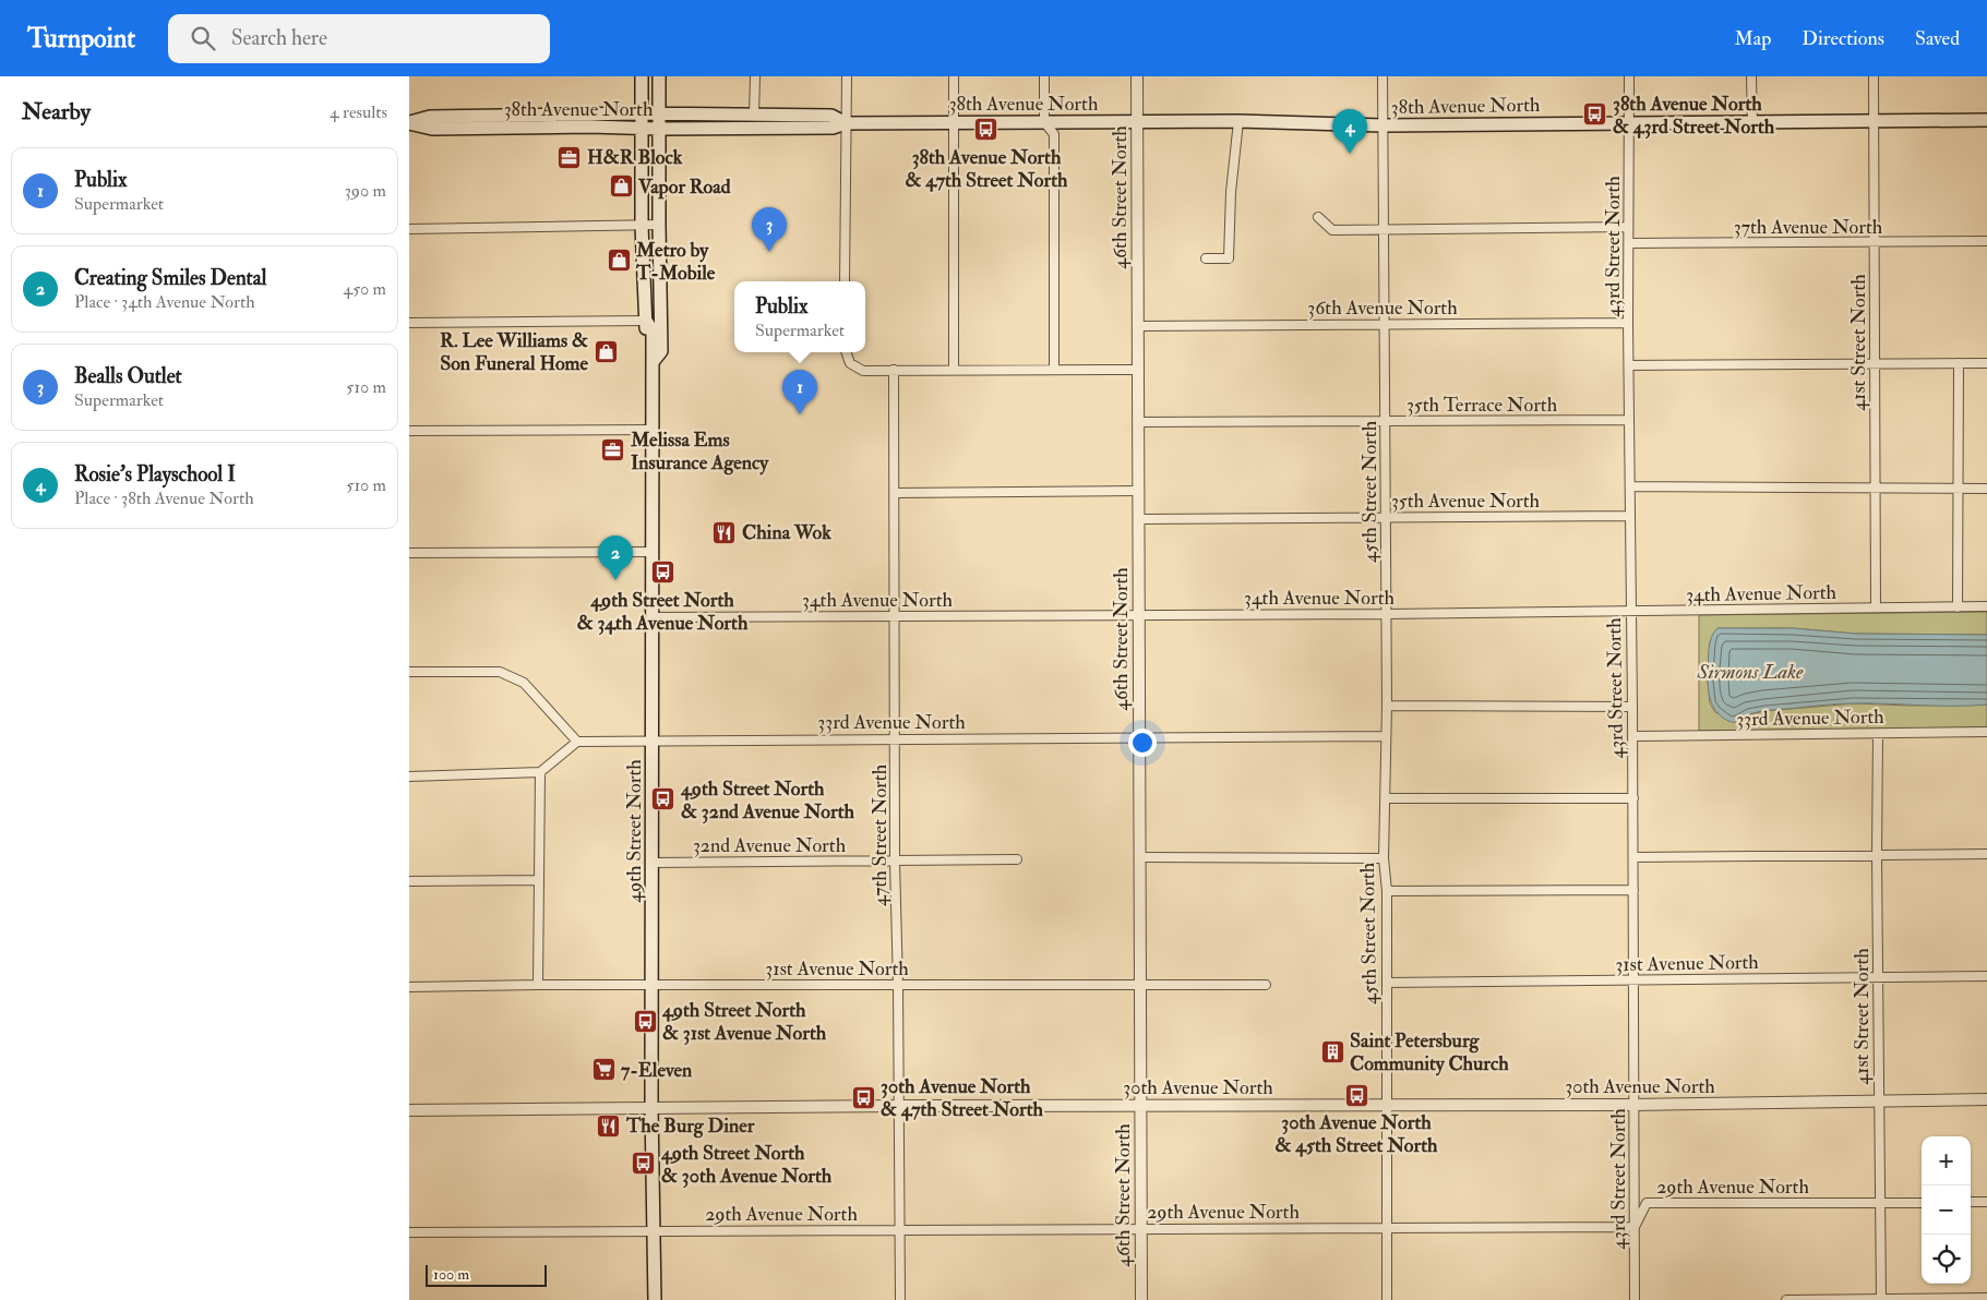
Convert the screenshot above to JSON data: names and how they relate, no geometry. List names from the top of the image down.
{
  "streets": {
    "main road": ["38th Avenue North", "49th Street North"],
    "street": [
      "46th Street North",
      "37th Avenue North",
      "43rd Street North",
      "36th Avenue North",
      "41st Street North",
      "35th Terrace North",
      "45th Street North",
      "35th Avenue North",
      "34th Avenue North",
      "33rd Avenue North",
      "47th Street North",
      "32nd Avenue North",
      "31st Avenue North",
      "30th Avenue North",
      "29th Avenue North"
    ]
  },
  "crossings": [
    ["38th Avenue North", "46th Street North"],
    ["38th Avenue North", "43rd Street North"],
    ["38th Avenue North", "41st Street North"],
    ["38th Avenue North", "45th Street North"],
    ["38th Avenue North", "49th Street North"],
    ["46th Street North", "36th Avenue North"],
    ["46th Street North", "35th Terrace North"],
    ["46th Street North", "35th Avenue North"],
    ["46th Street North", "34th Avenue North"],
    ["46th Street North", "33rd Avenue North"],
    ["46th Street North", "31st Avenue North"],
    ["46th Street North", "30th Avenue North"],
    ["46th Street North", "29th Avenue North"],
    ["37th Avenue North", "43rd Street North"],
    ["37th Avenue North", "41st Street North"],
    ["43rd Street North", "36th Avenue North"],
    ["43rd Street North", "35th Terrace North"],
    ["43rd Street North", "35th Avenue North"],
    ["43rd Street North", "34th Avenue North"],
    ["43rd Street North", "33rd Avenue North"],
    ["43rd Street North", "31st Avenue North"],
    ["43rd Street North", "30th Avenue North"],
    ["43rd Street North", "29th Avenue North"],
    ["36th Avenue North", "45th Street North"],
    ["41st Street North", "34th Avenue North"],
    ["41st Street North", "33rd Avenue North"],
    ["41st Street North", "31st Avenue North"],
    ["41st Street North", "30th Avenue North"],
    ["41st Street North", "29th Avenue North"],
    ["35th Terrace North", "45th Street North"],
    ["45th Street North", "35th Avenue North"],
    ["45th Street North", "34th Avenue North"],
    ["45th Street North", "33rd Avenue North"],
    ["45th Street North", "31st Avenue North"],
    ["45th Street North", "30th Avenue North"],
    ["45th Street North", "29th Avenue North"],
    ["34th Avenue North", "49th Street North"],
    ["34th Avenue North", "47th Street North"],
    ["33rd Avenue North", "49th Street North"],
    ["33rd Avenue North", "47th Street North"],
    ["49th Street North", "32nd Avenue North"],
    ["49th Street North", "31st Avenue North"],
    ["49th Street North", "30th Avenue North"],
    ["49th Street North", "29th Avenue North"],
    ["47th Street North", "32nd Avenue North"],
    ["47th Street North", "31st Avenue North"],
    ["47th Street North", "30th Avenue North"],
    ["47th Street North", "29th Avenue North"]
  ],
  "water": ["Sirmons Lake"],
  "places": {
    "bus stop": [
      "38th Avenue North & 43rd Street North",
      "38th Avenue North & 47th Street North",
      "49th Street North & 34th Avenue North",
      "49th Street North & 32nd Avenue North",
      "49th Street North & 31st Avenue North",
      "30th Avenue North & 45th Street North",
      "30th Avenue North & 47th Street North",
      "49th Street North & 30th Avenue North"
    ],
    "office": ["H&R Block", "Melissa Ems Insurance Agency"],
    "shop": ["Vapor Road", "Metro by T-Mobile", "R. Lee Williams & Son Funeral Home"],
    "restaurant": ["China Wok", "The Burg Diner"],
    "building": ["Saint Petersburg Community Church"],
    "supermarket": ["7-Eleven"]
  },
  "scale_bar": "100 m",
  "page": {
    "header": "Turnpoint",
    "search": "Search here",
    "nav": ["Map", "Directions", "Saved"],
    "heading": ["Nearby", "4 results"],
    "pins": [
      "4",
      "3",
      "1",
      "2"
    ],
    "list": [
      {
        "mark": "1",
        "name": "Publix",
        "note": "Supermarket",
        "value": "390 m"
      },
      {
        "mark": "2",
        "name": "Creating Smiles Dental",
        "note": "Place · 34th Avenue North",
        "value": "450 m"
      },
      {
        "mark": "3",
        "name": "Bealls Outlet",
        "note": "Supermarket",
        "value": "510 m"
      },
      {
        "mark": "4",
        "name": "Rosie's Playschool I",
        "note": "Place · 38th Avenue North",
        "value": "510 m"
      }
    ],
    "popup": ["Publix", "Supermarket"],
    "map_buttons": ["+", "−"],
    "scale": "100 m"
  }
}
